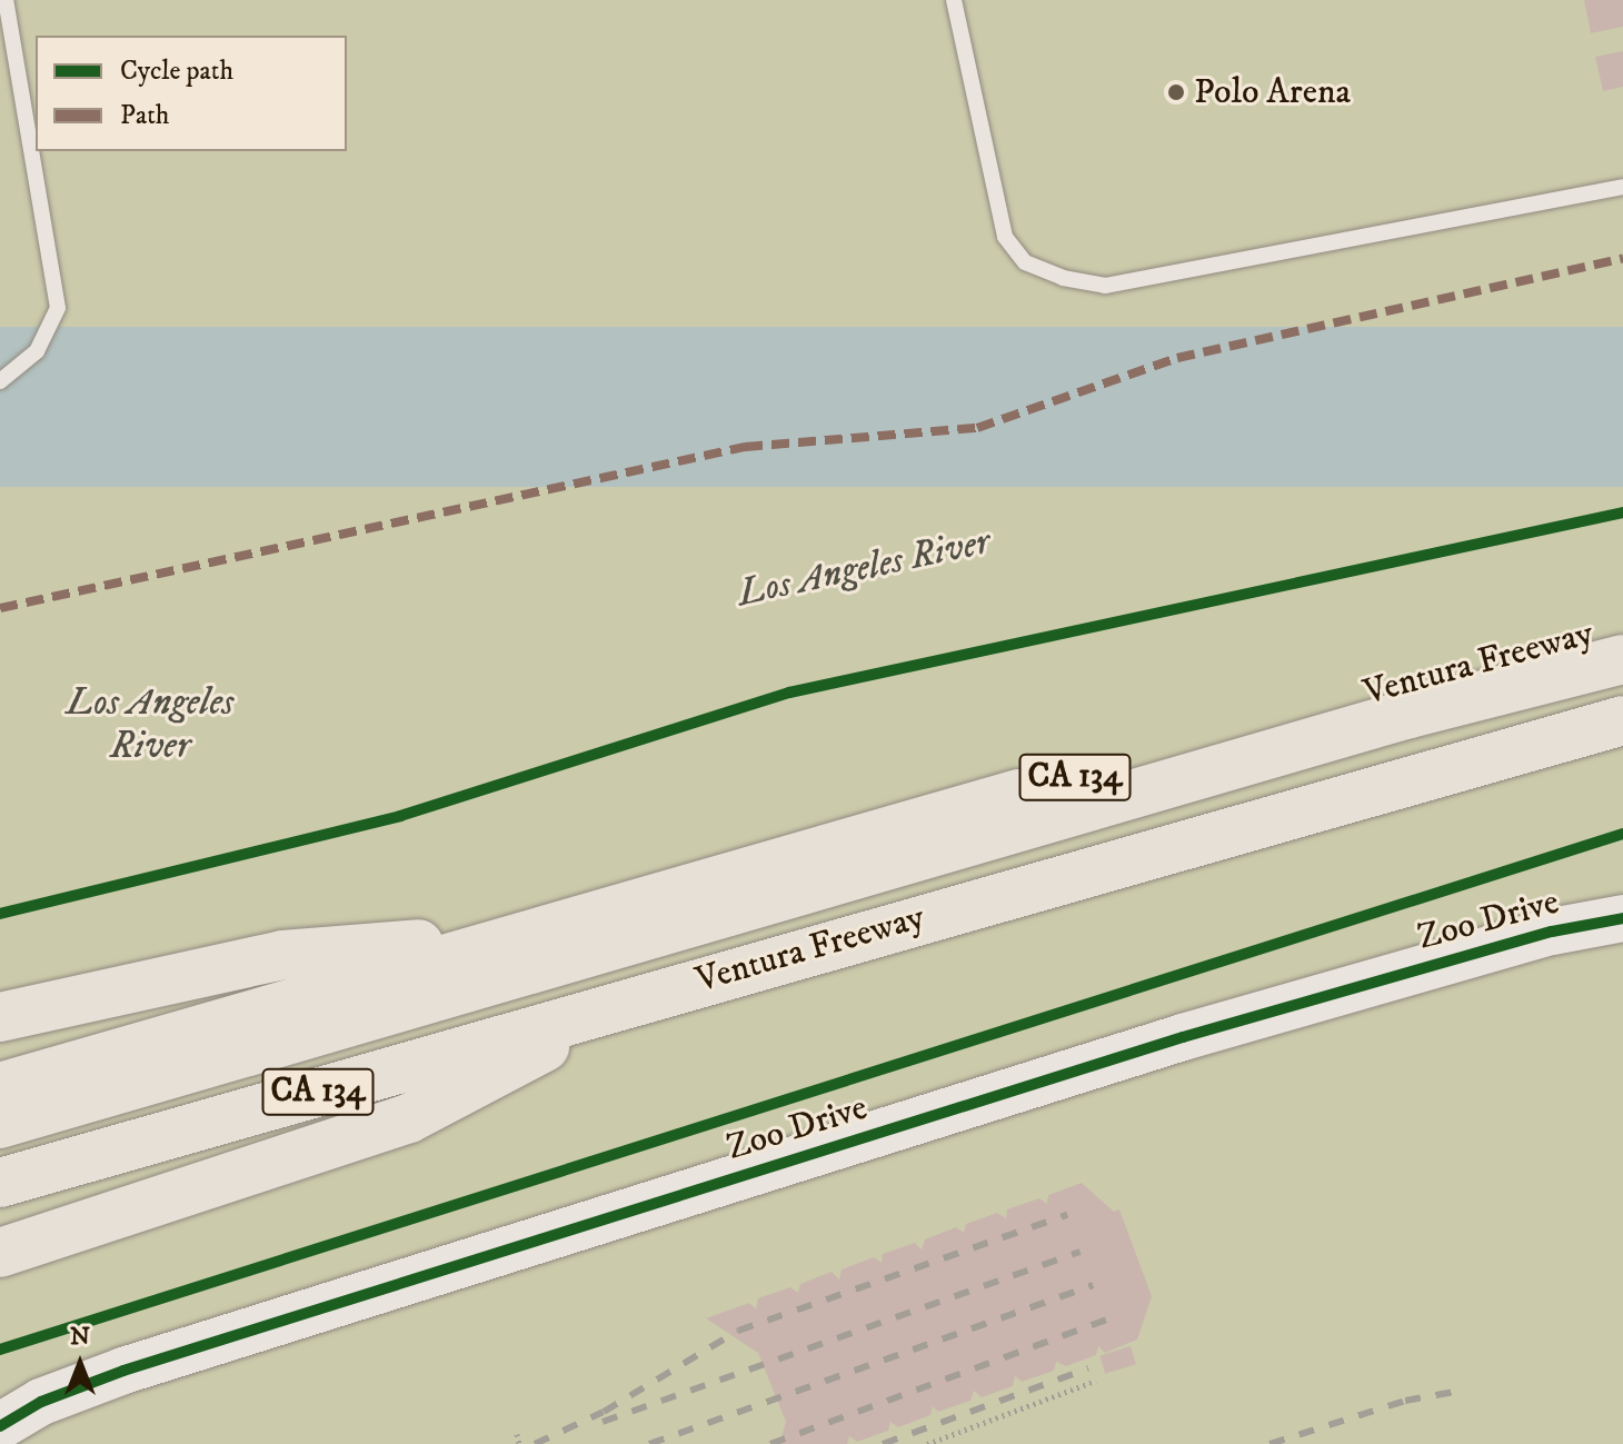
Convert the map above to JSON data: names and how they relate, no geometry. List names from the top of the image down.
{
  "streets": {
    "highway": ["Ventura Freeway", "CA 134"],
    "street": ["Zoo Drive"]
  },
  "water": ["Los Angeles River"],
  "places": ["Polo Arena"],
  "legend": ["Cycle path", "Path"],
  "north": "top"
}
